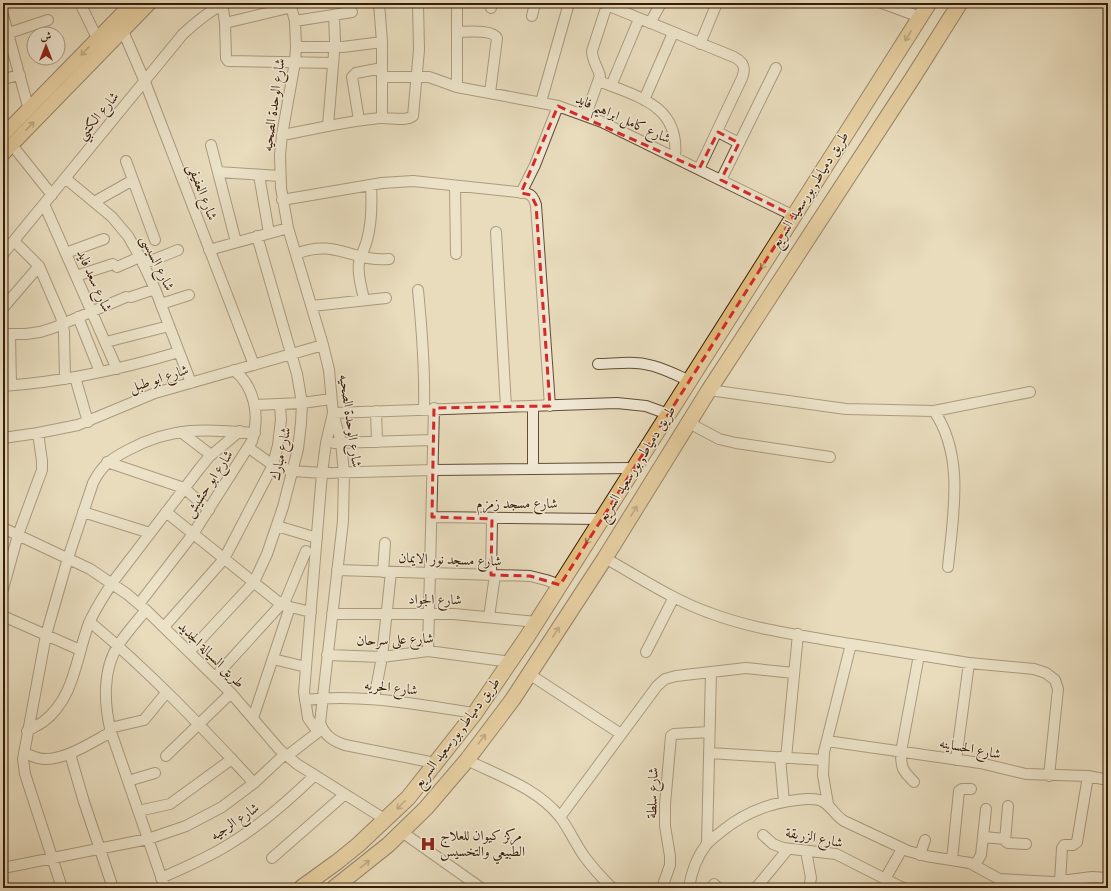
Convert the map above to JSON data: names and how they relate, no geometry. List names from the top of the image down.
{
  "streets": {
    "highway": ["طريق دمياط, بورسعيد السريع"],
    "street": [
      "شارع الوحدة الصحيه",
      "شارع الكتبي",
      "شارع كامل ابراهيم فايد",
      "شارع العفيفى",
      "شارع السيسى",
      "شارع سعد فايد",
      "شارع ابو طبل",
      "شارع مبارك",
      "شارع ابو حشيش",
      "شارع مسجد زمزم",
      "شارع مسجد نور الايمان",
      "شارع الجواد",
      "شارع على سرحان",
      "طريق السيالة الجديد",
      "شارع الحريه",
      "شارع الحساينه",
      "شارع سلطة",
      "شارع الرجيه",
      "شارع الزريقة"
    ]
  },
  "crossings": [
    ["شارع الوحدة الصحيه", "شارع ابو طبل"],
    ["شارع الوحدة الصحيه", "شارع مسجد نور الايمان"],
    ["شارع الوحدة الصحيه", "شارع الجواد"],
    ["شارع الوحدة الصحيه", "شارع على سرحان"],
    ["شارع الوحدة الصحيه", "شارع الحريه"],
    ["شارع الكتبي", "شارع العفيفى"],
    ["شارع الكتبي", "شارع السيسى"],
    ["شارع الكتبي", "شارع سعد فايد"],
    ["شارع كامل ابراهيم فايد", "طريق دمياط, بورسعيد السريع"],
    ["طريق دمياط, بورسعيد السريع", "شارع مسجد زمزم"],
    ["طريق دمياط, بورسعيد السريع", "شارع مسجد نور الايمان"],
    ["طريق دمياط, بورسعيد السريع", "شارع الجواد"],
    ["طريق دمياط, بورسعيد السريع", "شارع على سرحان"],
    ["طريق دمياط, بورسعيد السريع", "طريق السيالة الجديد"],
    ["طريق دمياط, بورسعيد السريع", "شارع الحريه"],
    ["شارع العفيفى", "شارع ابو طبل"],
    ["شارع السيسى", "شارع ابو طبل"],
    ["شارع ابو طبل", "شارع مبارك"],
    ["شارع ابو طبل", "شارع ابو حشيش"],
    ["شارع مبارك", "طريق السيالة الجديد"],
    ["شارع ابو حشيش", "طريق السيالة الجديد"],
    ["شارع ابو حشيش", "شارع الرجيه"],
    ["طريق السيالة الجديد", "شارع الرجيه"]
  ],
  "places": {
    "hospital": ["مركز كيوان للعلاج الطبيعي والتخسيس"]
  },
  "north": "top"
}
